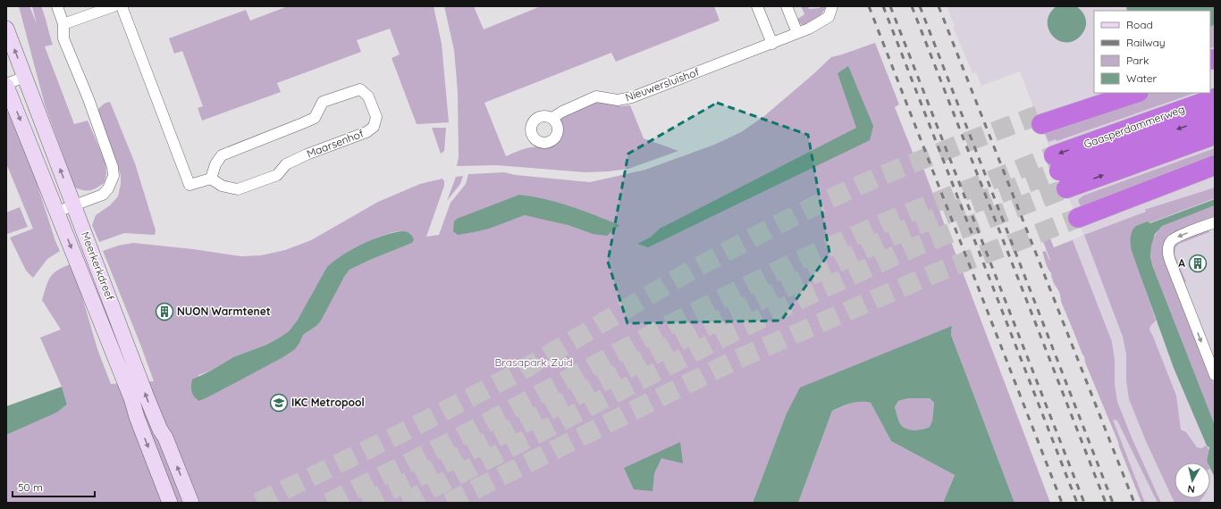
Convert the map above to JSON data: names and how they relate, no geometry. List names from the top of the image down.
{
  "streets": {
    "highway": ["Gaasperdammerweg"],
    "street": ["Nieuwersluishof", "Maarsenhof", "Meerkerkdreef"]
  },
  "parks": ["Brasapark-Zuid"],
  "places": {
    "building": ["A", "NUON Warmtenet"],
    "school or university": ["IKC Metropool"]
  },
  "legend": [
    "Road",
    "Railway",
    "Park",
    "Water"
  ],
  "scale_bar": "50 m",
  "north": "bottom"
}
